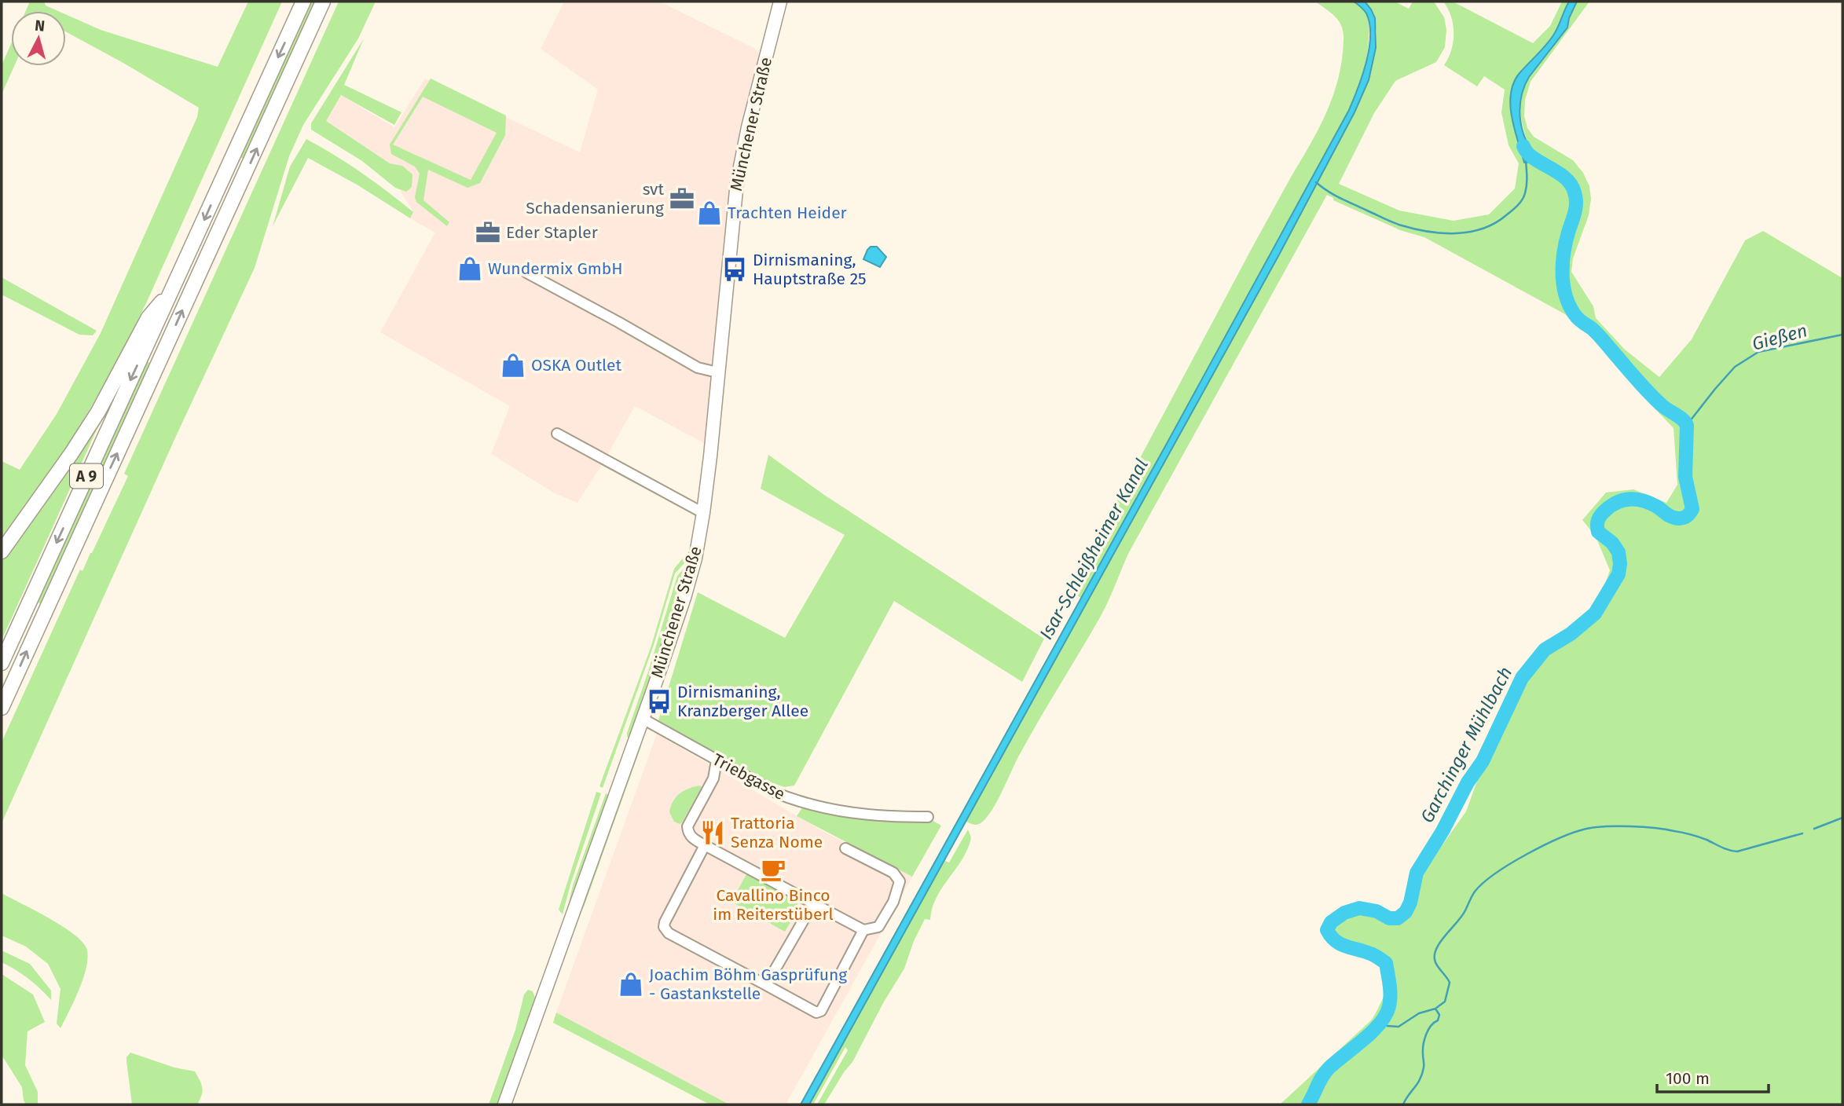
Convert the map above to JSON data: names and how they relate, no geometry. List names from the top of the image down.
{
  "streets": {
    "highway": ["A 9"],
    "main road": ["Münchener Straße"],
    "street": ["Triebgasse"]
  },
  "crossings": [
    ["Münchener Straße", "Triebgasse"]
  ],
  "water": ["Gießen", "Isar-Schleißheimer Kanal", "Garchinger Mühlbach"],
  "places": {
    "office": ["svt Schadensanierung", "Eder Stapler"],
    "shop": [
      "Trachten Heider",
      "Wundermix GmbH",
      "OSKA Outlet",
      "Joachim Böhm Gasprüfung - Gastankstelle"
    ],
    "bus stop": ["Dirnismaning, Hauptstraße 25", "Dirnismaning, Kranzberger Allee"],
    "restaurant": ["Trattoria Senza Nome"],
    "cafe": ["Cavallino Binco im Reiterstüberl"]
  },
  "scale_bar": "100 m",
  "north": "top"
}
